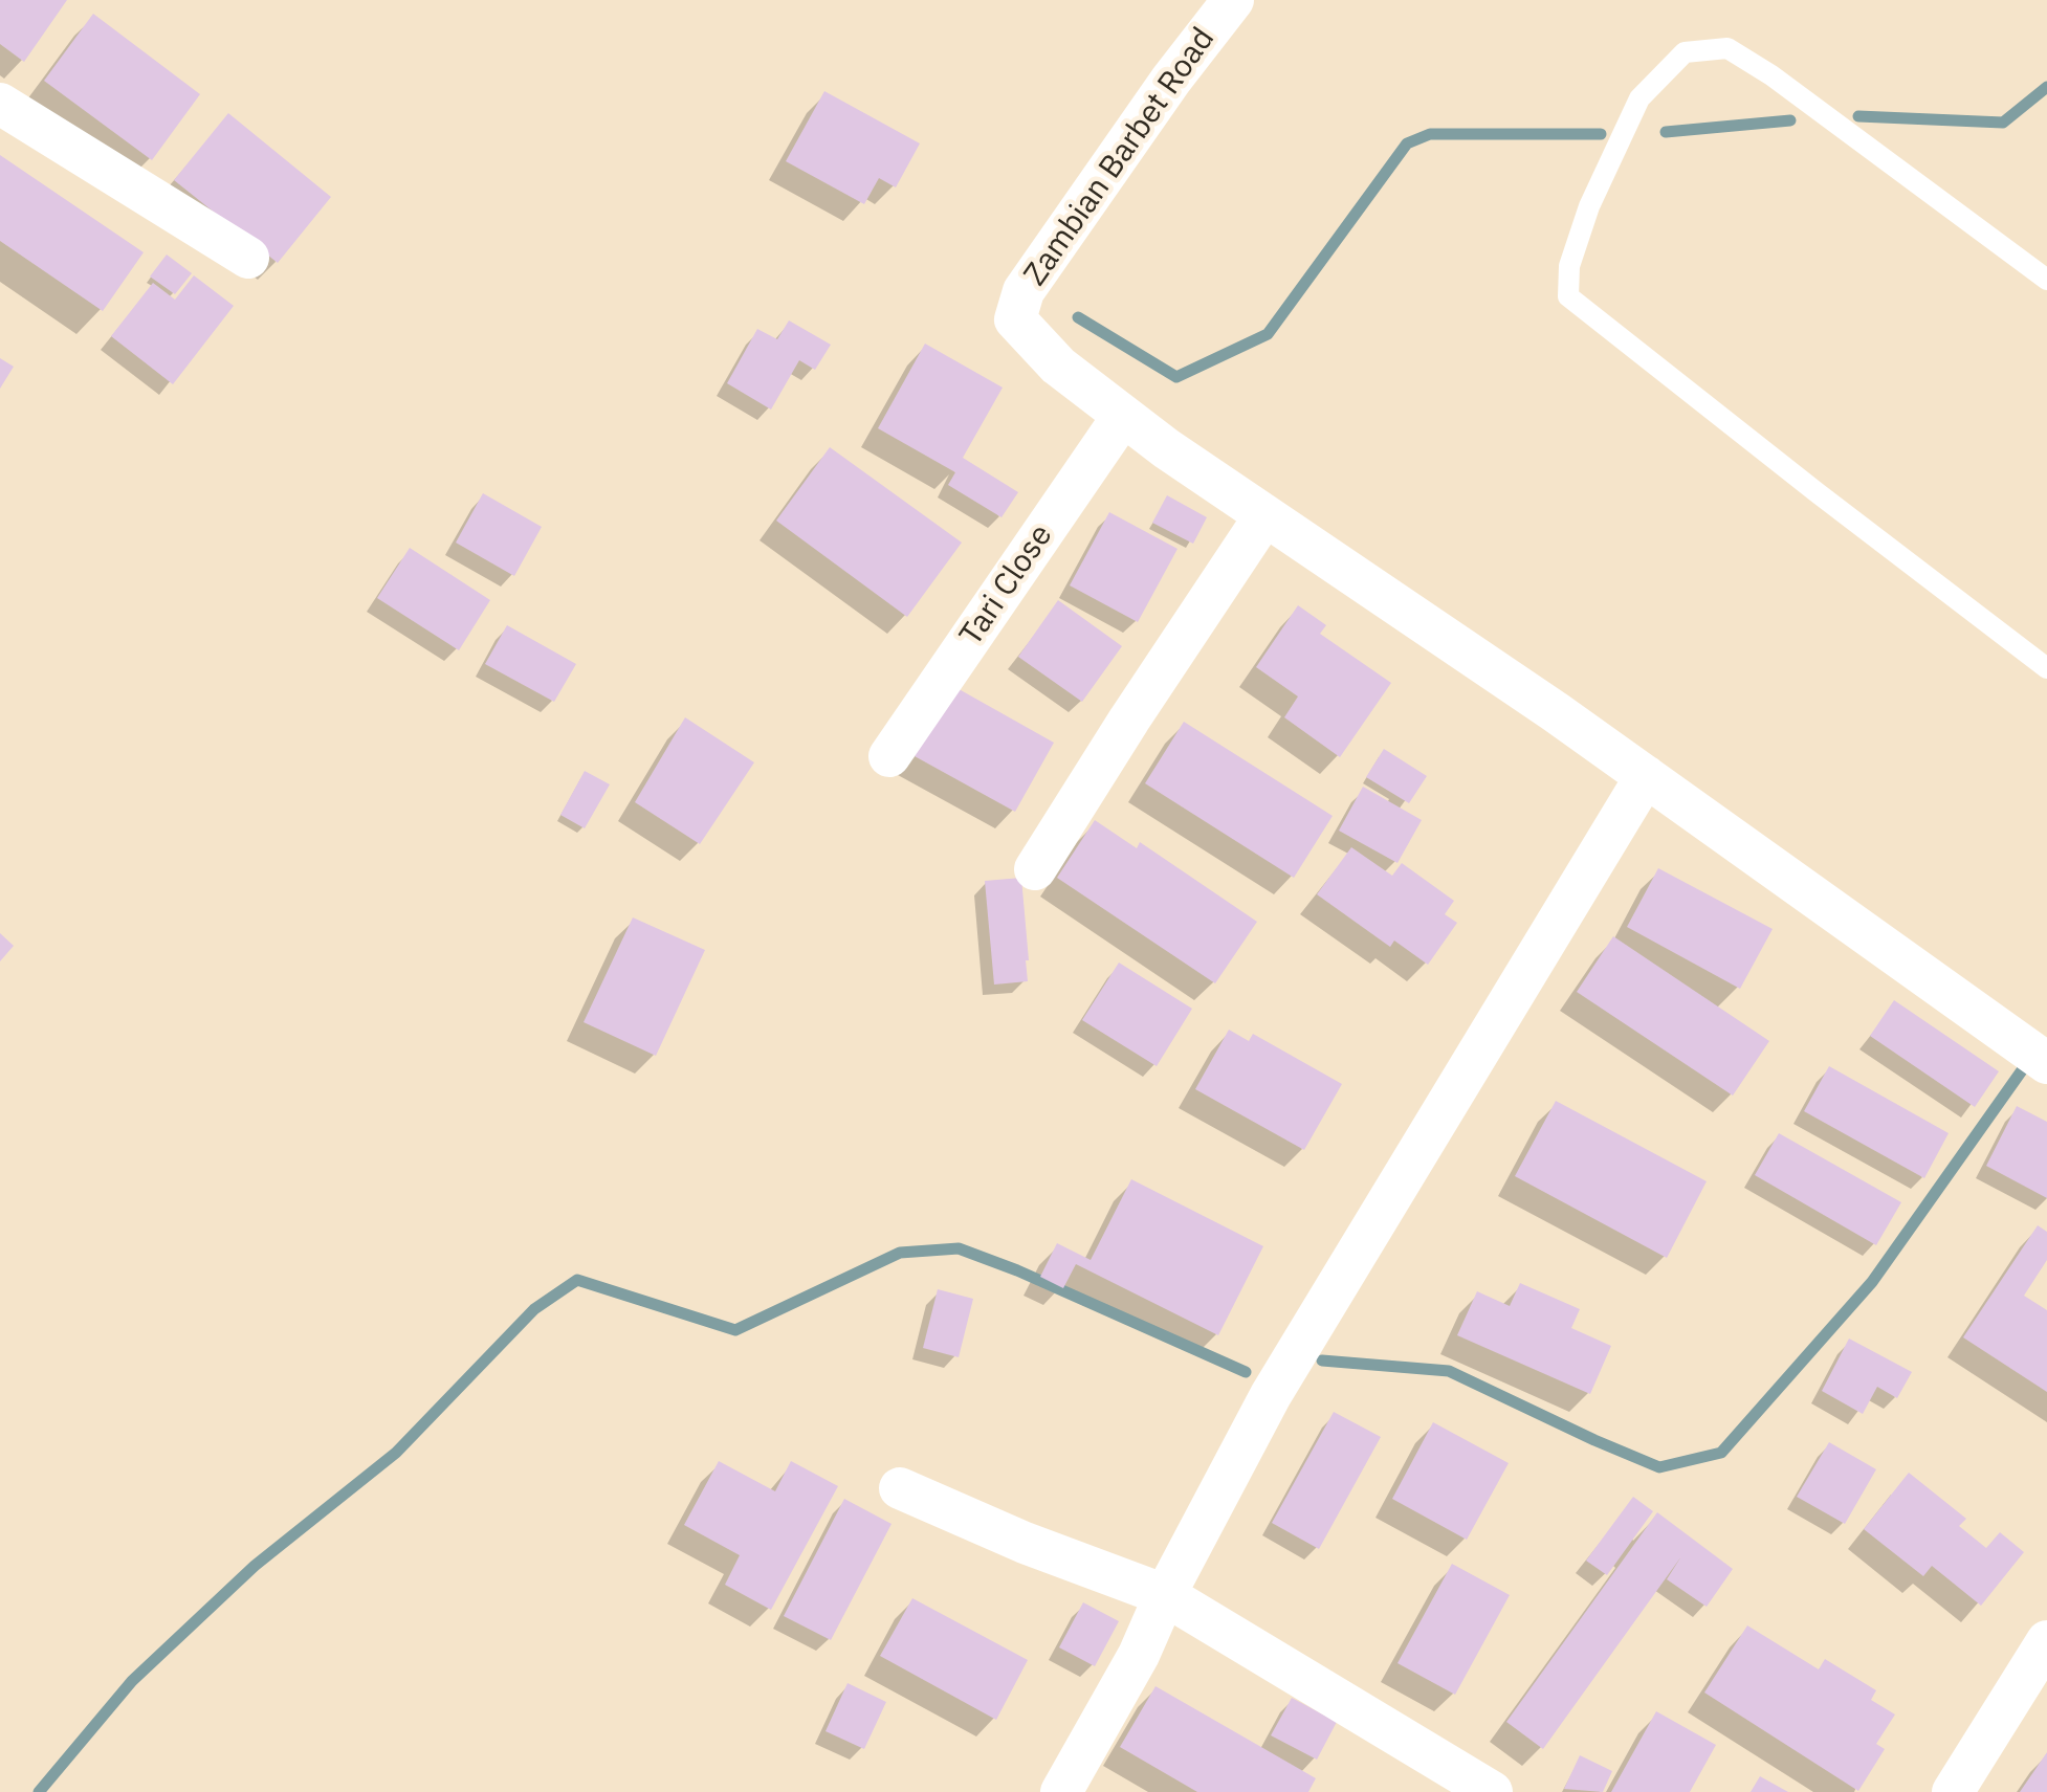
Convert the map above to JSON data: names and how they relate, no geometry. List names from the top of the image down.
{
  "streets": {
    "street": ["Zambian Barbet Road", "Tari Close"]
  },
  "crossings": [
    ["Zambian Barbet Road", "Tari Close"]
  ]
}
